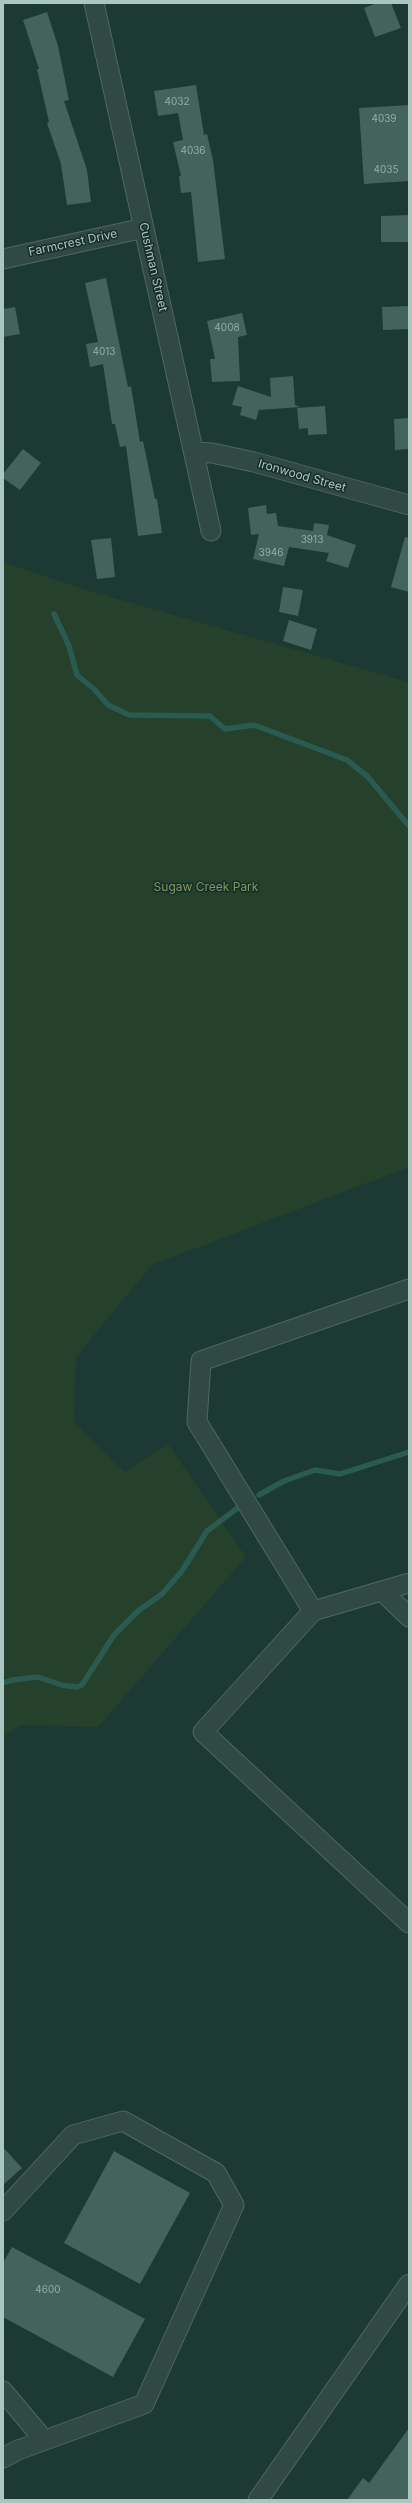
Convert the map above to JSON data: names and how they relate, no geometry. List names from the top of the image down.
{
  "streets": {
    "street": ["Farmcrest Drive", "Cushman Street", "Ironwood Street"]
  },
  "crossings": [
    ["Farmcrest Drive", "Cushman Street"],
    ["Cushman Street", "Ironwood Street"]
  ],
  "parks": ["Sugaw Creek Park"],
  "house_numbers": [
    "4032",
    "4039",
    "4036",
    "4035",
    "4008",
    "4013",
    "3913",
    "3946",
    "4600"
  ]
}
